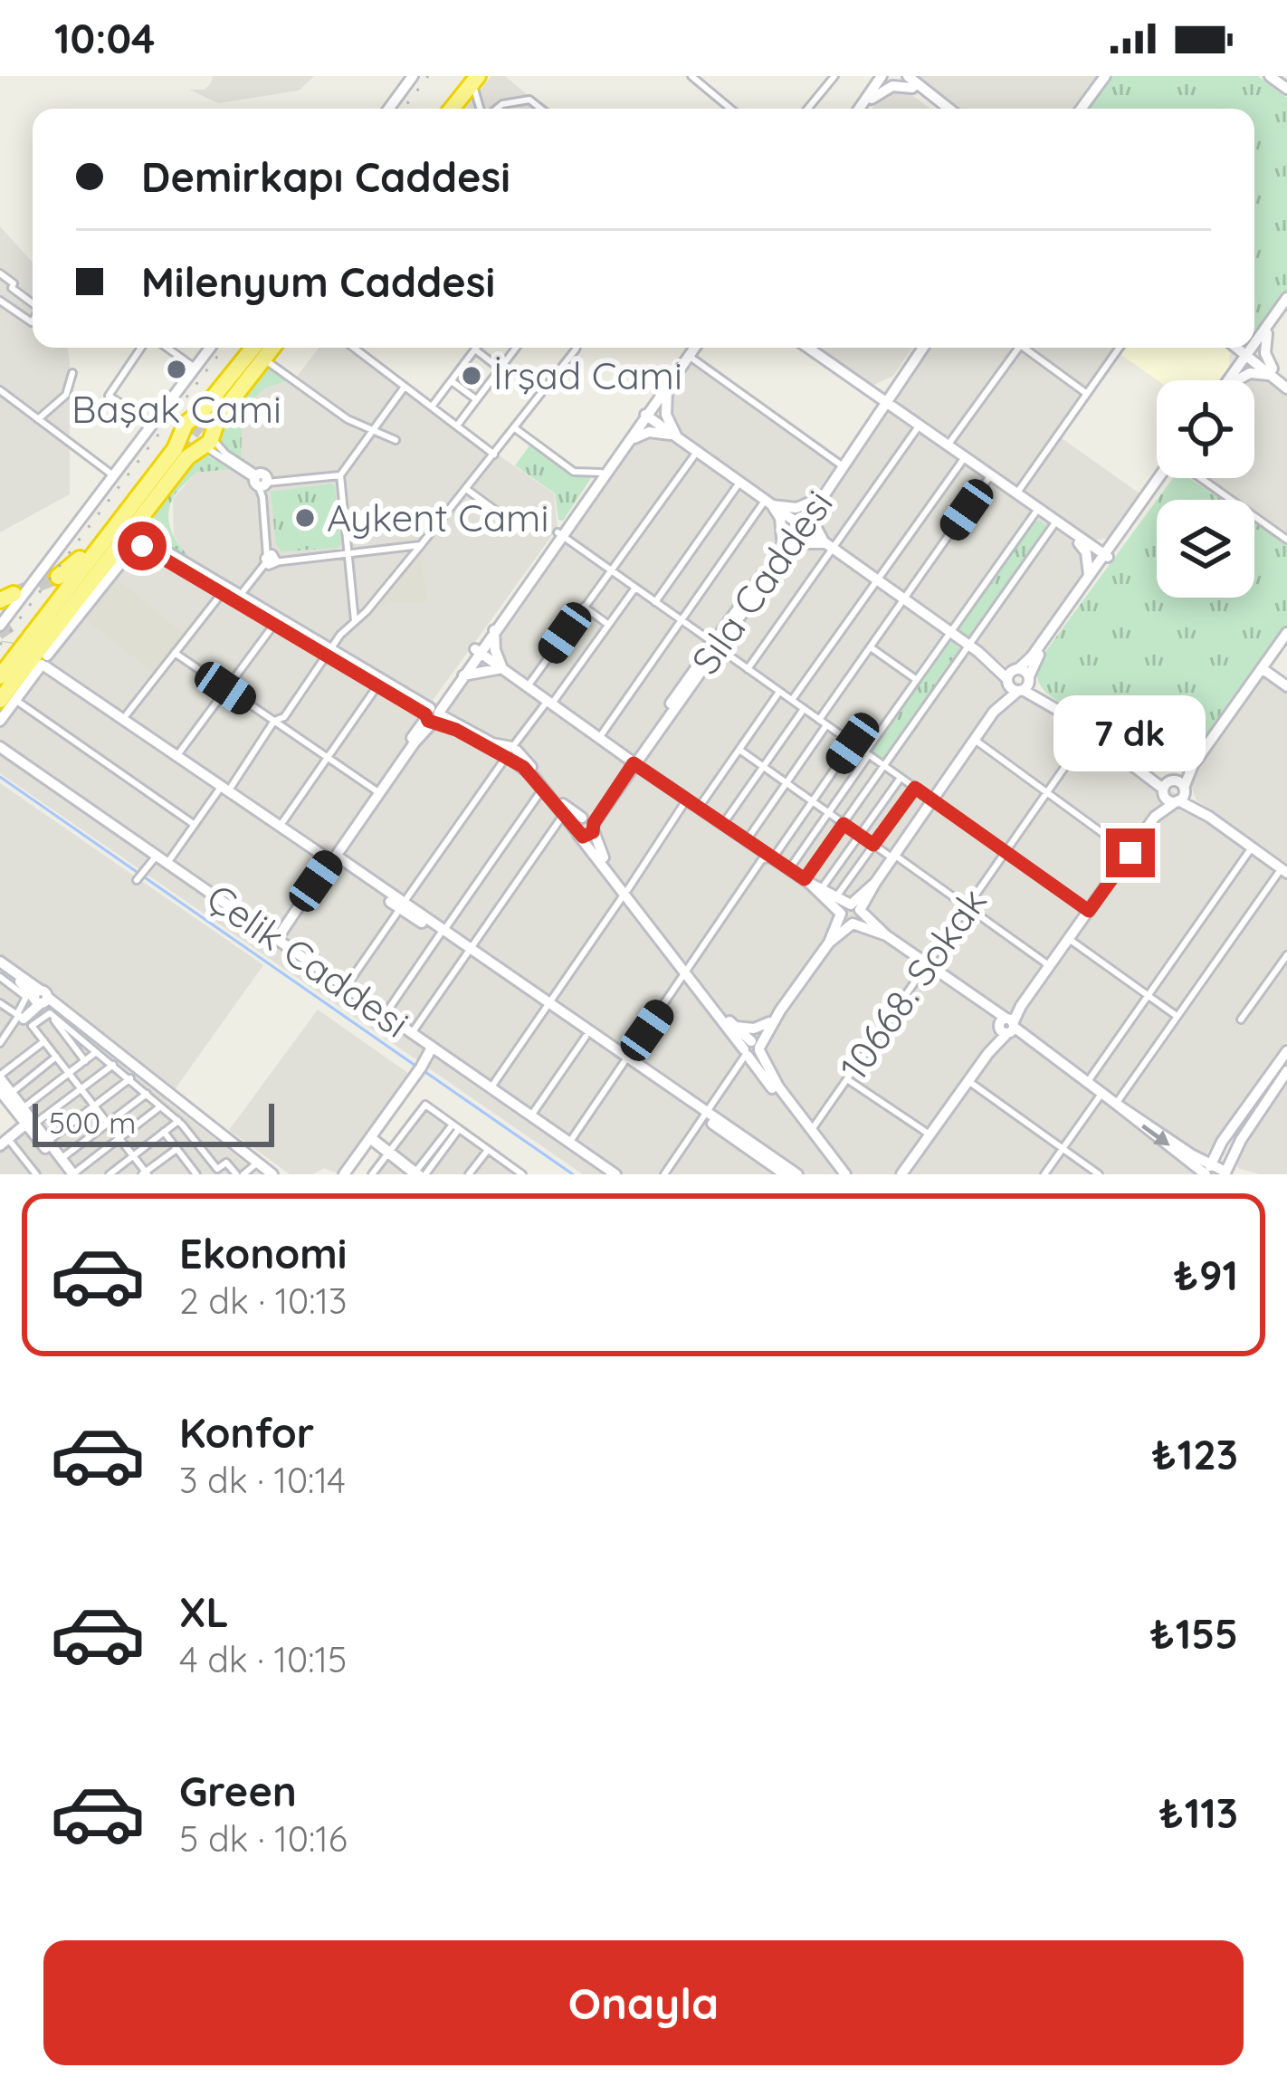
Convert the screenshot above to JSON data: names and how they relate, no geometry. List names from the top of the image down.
{
  "streets": {
    "street": ["Sıla Caddesi", "Çelik Caddesi", "10668. Sokak"]
  },
  "places": ["Başak Cami", "İrşad Cami", "Aykent Cami"],
  "scale_bar": "500 m",
  "page": {
    "status": "10:04",
    "banner": ["Demirkapı Caddesi", "Milenyum Caddesi"],
    "bubble": "7 dk",
    "scale": "500 m",
    "list": [
      {
        "name": "Ekonomi",
        "note": "2 dk · 10:13",
        "value": "₺91"
      },
      {
        "name": "Konfor",
        "note": "3 dk · 10:14",
        "value": "₺123"
      },
      {
        "name": "XL",
        "note": "4 dk · 10:15",
        "value": "₺155"
      },
      {
        "name": "Green",
        "note": "5 dk · 10:16",
        "value": "₺113"
      }
    ],
    "buttons": "Onayla"
  }
}
